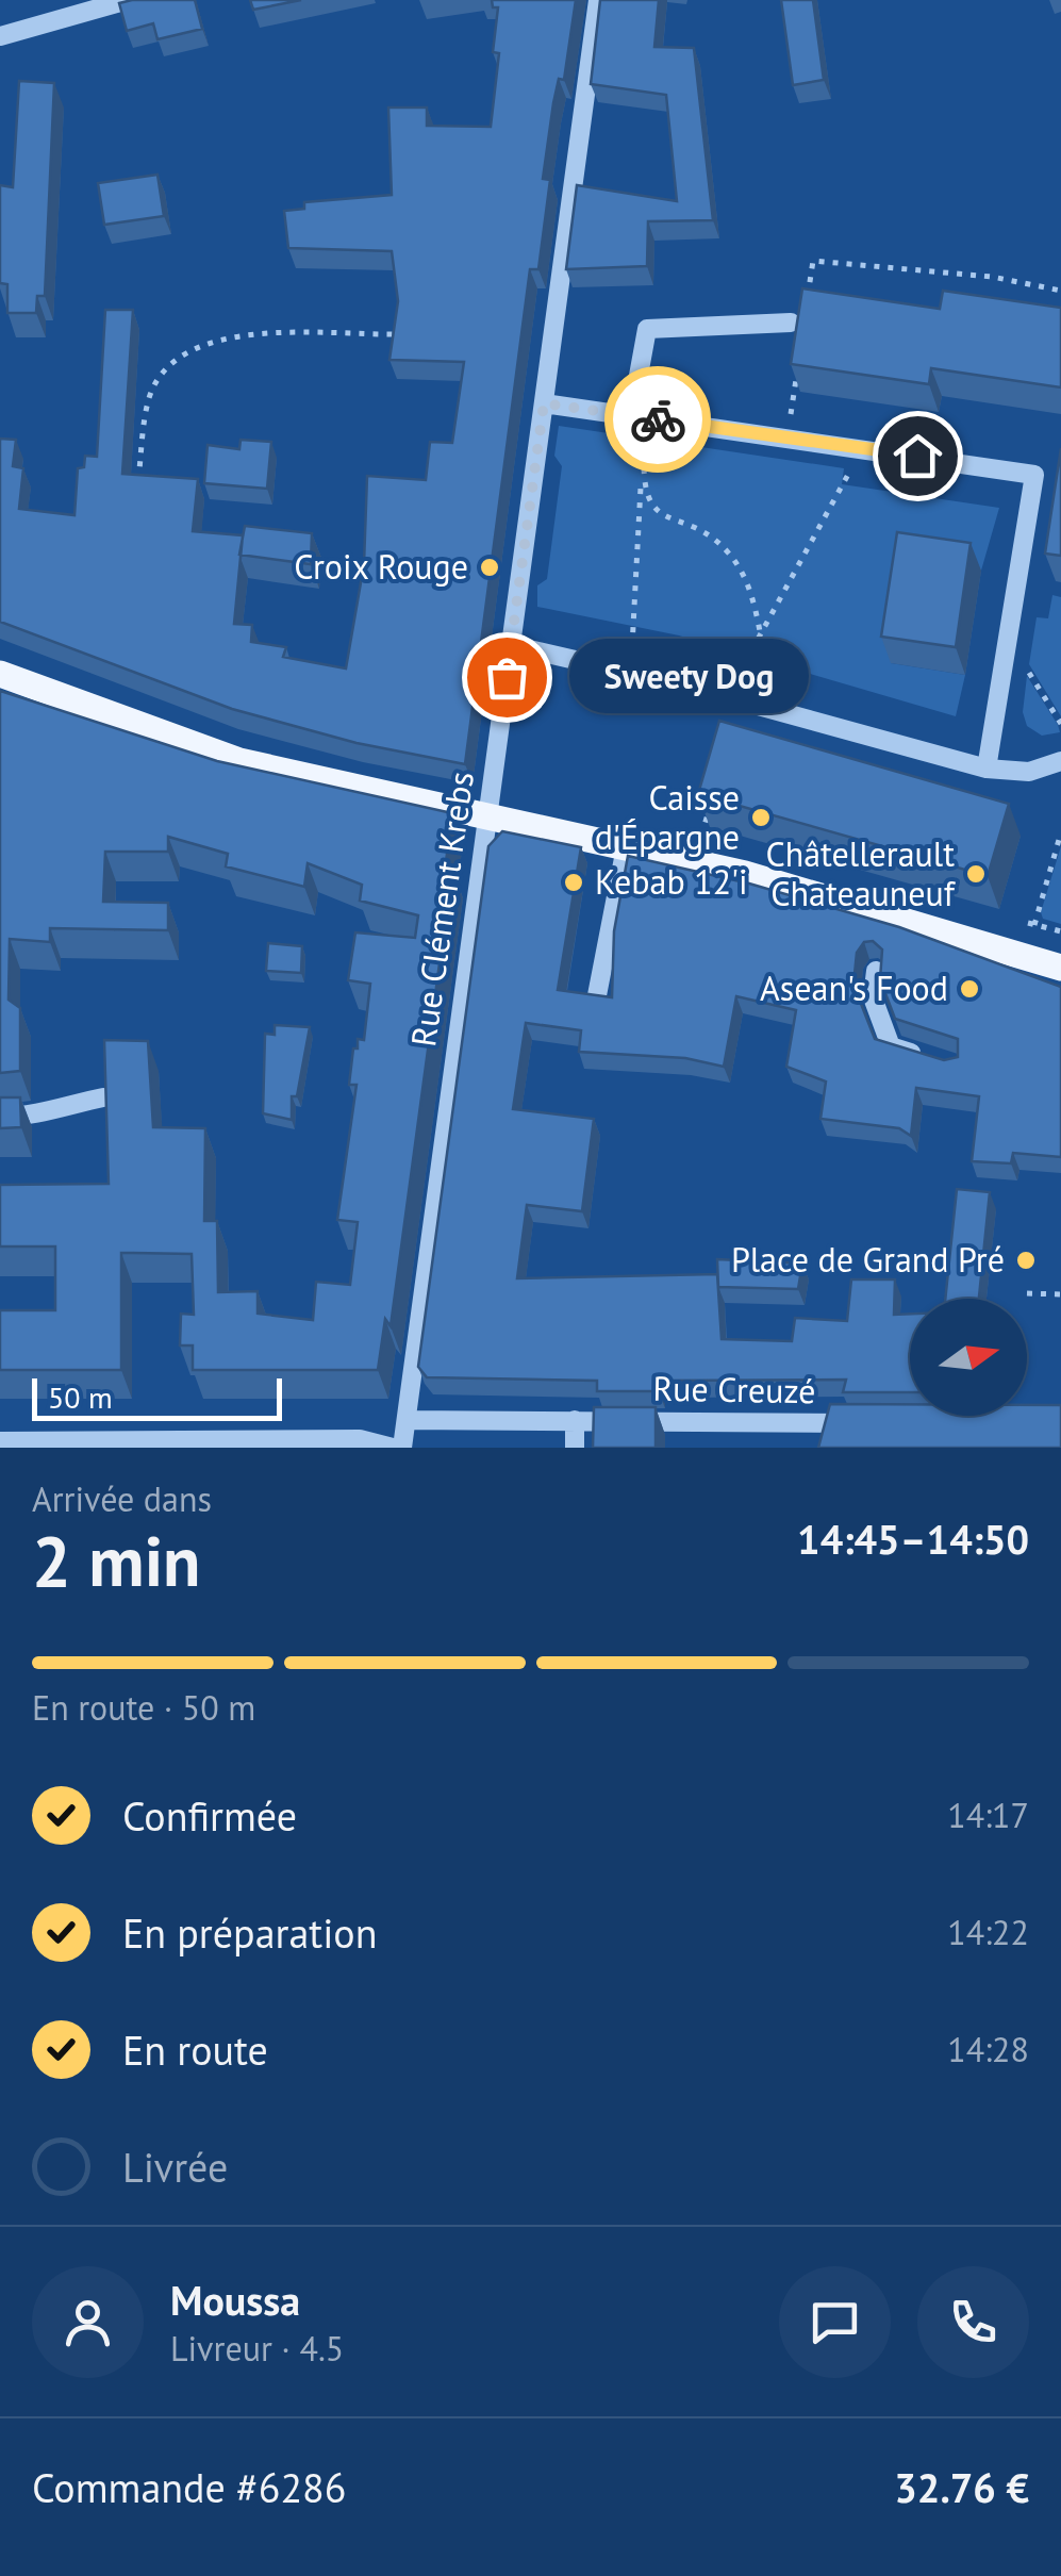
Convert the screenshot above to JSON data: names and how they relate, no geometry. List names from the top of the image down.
{
  "streets": {
    "street": ["Rue Clément Krebs", "Rue Creuzé"]
  },
  "crossings": [
    ["Rue Clément Krebs", "Rue Creuzé"]
  ],
  "places": [
    "Croix Rouge",
    "Sweety Dog",
    "Caisse d'Épargne",
    "Châtellerault Chateauneuf",
    "Kebab 12'i",
    "Asean's Food",
    "Place de Grand Pré"
  ],
  "scale_bar": "50 m",
  "north": "right",
  "page": {
    "bubble": "Sweety Dog",
    "scale": "50 m",
    "heading": ["2 min", "Arrivée dans", "14:45–14:50"],
    "panel": [
      "Moussa",
      "Livreur · 4.5",
      "Commande #6286",
      "32.76 €"
    ],
    "bar": "En route · 50 m",
    "list": [
      ["Confirmée", "14:17"],
      ["En préparation", "14:22"],
      ["En route", "14:28"],
      "Livrée"
    ]
  }
}
